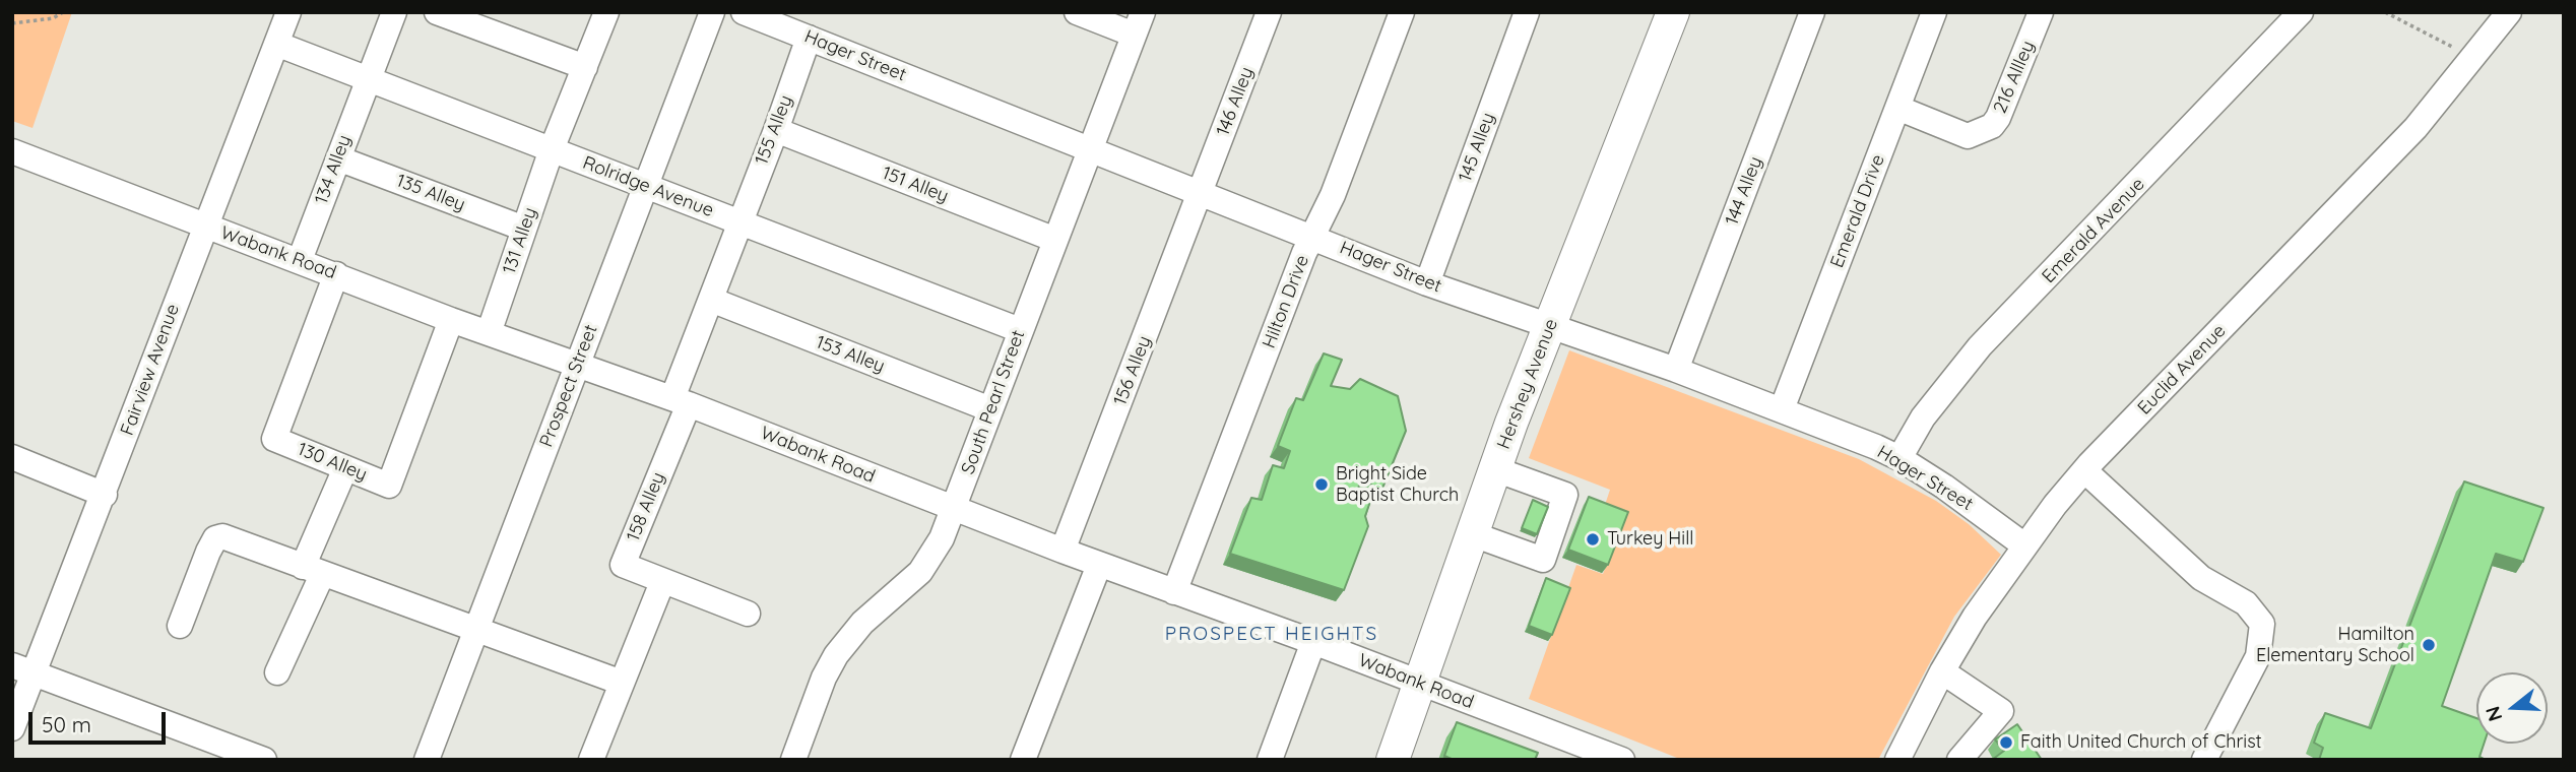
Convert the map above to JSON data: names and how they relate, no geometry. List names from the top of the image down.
{
  "streets": {
    "main road": ["Hershey Avenue"],
    "street": [
      "Hager Street",
      "216 Allley",
      "146 Alley",
      "155 Alley",
      "145 Alley",
      "134 Alley",
      "151 Alley",
      "Rolridge Avenue",
      "144 Alley",
      "135 Alley",
      "Emerald Drive",
      "Emerald Avenue",
      "131 Alley",
      "Wabank Road",
      "Hilton Drive",
      "153 Alley",
      "Fairview Avenue",
      "Euclid Avenue",
      "156 Alley",
      "Prospect Street",
      "South Pearl Street",
      "130 Alley",
      "158 Alley"
    ]
  },
  "crossings": [
    ["Hager Street", "146 Alley"],
    ["Hager Street", "155 Alley"],
    ["Hager Street", "145 Alley"],
    ["Hager Street", "144 Alley"],
    ["Hager Street", "Emerald Drive"],
    ["Hager Street", "Emerald Avenue"],
    ["Hager Street", "Hilton Drive"],
    ["Hager Street", "Euclid Avenue"],
    ["Hager Street", "156 Alley"],
    ["Hager Street", "Hershey Avenue"],
    ["Hager Street", "South Pearl Street"],
    ["216 Allley", "Emerald Drive"],
    ["146 Alley", "156 Alley"],
    ["155 Alley", "151 Alley"],
    ["155 Alley", "Rolridge Avenue"],
    ["155 Alley", "Wabank Road"],
    ["155 Alley", "153 Alley"],
    ["155 Alley", "158 Alley"],
    ["134 Alley", "Rolridge Avenue"],
    ["134 Alley", "135 Alley"],
    ["134 Alley", "Wabank Road"],
    ["151 Alley", "South Pearl Street"],
    ["Rolridge Avenue", "131 Alley"],
    ["Rolridge Avenue", "Fairview Avenue"],
    ["Rolridge Avenue", "Prospect Street"],
    ["Rolridge Avenue", "South Pearl Street"],
    ["135 Alley", "131 Alley"],
    ["131 Alley", "Wabank Road"],
    ["Wabank Road", "Hilton Drive"],
    ["Wabank Road", "Fairview Avenue"],
    ["Wabank Road", "156 Alley"],
    ["Wabank Road", "Hershey Avenue"],
    ["Wabank Road", "Prospect Street"],
    ["Wabank Road", "South Pearl Street"],
    ["Wabank Road", "130 Alley"],
    ["Wabank Road", "158 Alley"],
    ["153 Alley", "South Pearl Street"]
  ],
  "districts": ["PROSPECT HEIGHTS"],
  "places": [
    "Bright Side Baptist Church",
    "Turkey Hill",
    "Hamilton Elementary School",
    "Faith United Church of Christ"
  ],
  "scale_bar": "50 m",
  "north": "left"
}
